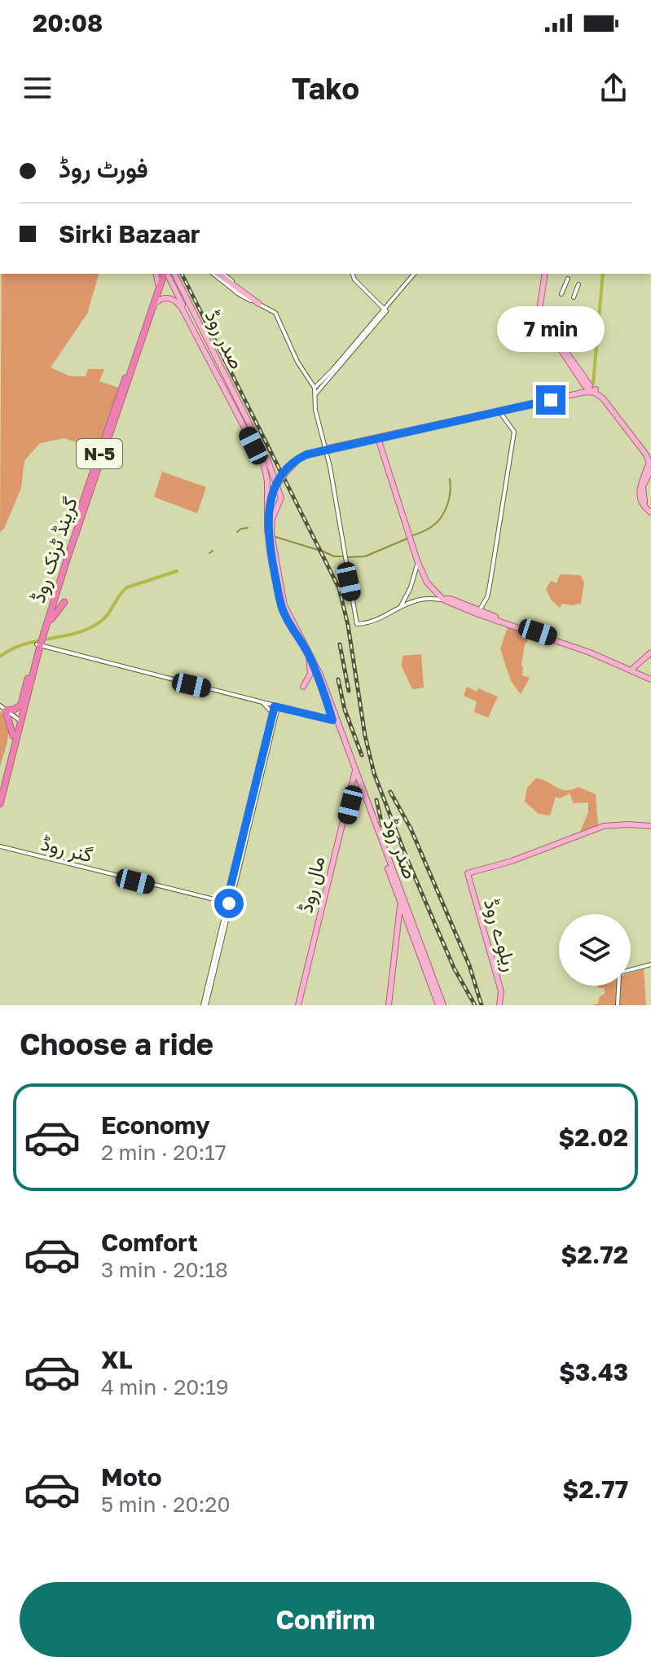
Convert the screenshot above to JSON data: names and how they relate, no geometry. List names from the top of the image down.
{
  "streets": {
    "highway": ["N-5", "گرینڈ ٹرنک روڈ"],
    "main road": ["صدر روڈ", "مال روڈ", "ریلوے روڈ"],
    "street": ["گنر روڈ"]
  },
  "crossings": [
    ["صدر روڈ", "گرینڈ ٹرنک روڈ"],
    ["صدر روڈ", "مال روڈ"]
  ],
  "page": {
    "status": "20:08",
    "header": "Tako",
    "banner": ["فورٹ روڈ", "Sirki Bazaar"],
    "bubble": "7 min",
    "heading": "Choose a ride",
    "list": [
      {
        "name": "Economy",
        "note": "2 min · 20:17",
        "value": "$2.02"
      },
      {
        "name": "Comfort",
        "note": "3 min · 20:18",
        "value": "$2.72"
      },
      {
        "name": "XL",
        "note": "4 min · 20:19",
        "value": "$3.43"
      },
      {
        "name": "Moto",
        "note": "5 min · 20:20",
        "value": "$2.77"
      }
    ],
    "buttons": "Confirm"
  }
}
